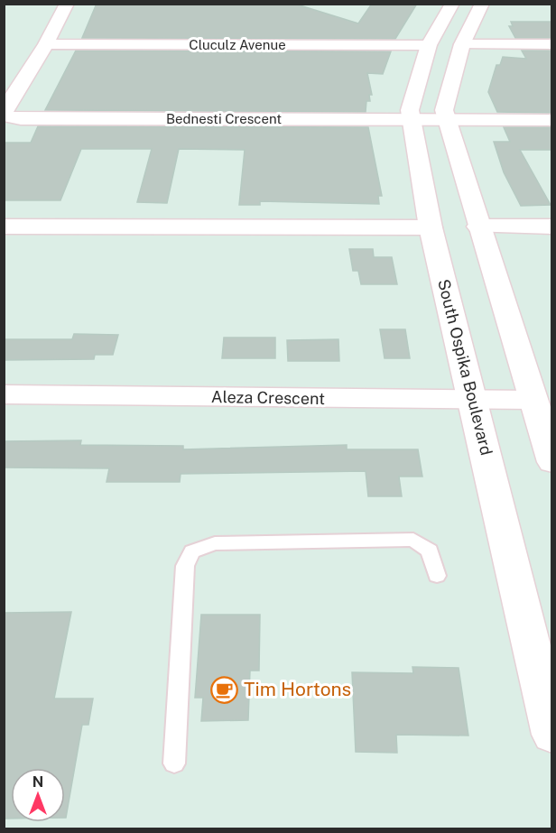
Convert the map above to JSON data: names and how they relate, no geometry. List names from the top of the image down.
{
  "streets": {
    "street": [
      "Cluculz Avenue",
      "Bednesti Crescent",
      "South Ospika Boulevard",
      "Aleza Crescent"
    ]
  },
  "crossings": [
    ["Cluculz Avenue", "Bednesti Crescent"],
    ["Cluculz Avenue", "South Ospika Boulevard"],
    ["Bednesti Crescent", "South Ospika Boulevard"],
    ["South Ospika Boulevard", "Aleza Crescent"]
  ],
  "places": {
    "cafe": ["Tim Hortons"]
  },
  "north": "top"
}
